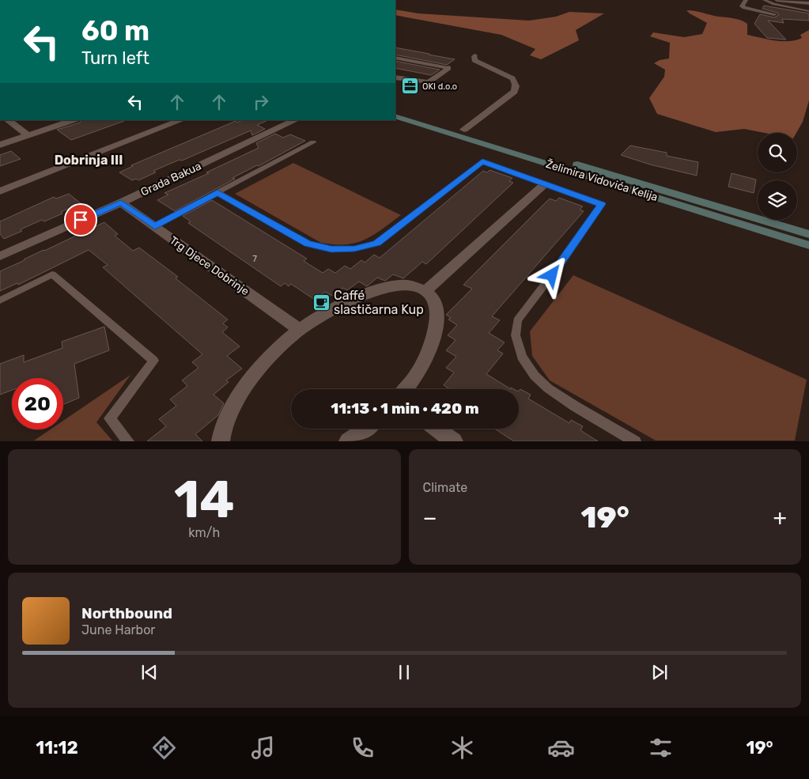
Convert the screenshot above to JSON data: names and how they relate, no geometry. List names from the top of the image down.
{
  "streets": {
    "main road": ["Želimira Vidovića Kelija"],
    "street": ["Grada Bakua", "Trg Djece Dobrinje"]
  },
  "crossings": [
    ["Grada Bakua", "Trg Djece Dobrinje"]
  ],
  "districts": ["Dobrinja III"],
  "places": {
    "office": ["OKI d.o.o"],
    "cafe": ["Caffé slastičarna Kup"]
  },
  "house_numbers": ["7"],
  "page": {
    "turn": ["60 m", "Turn left"],
    "limit": "20",
    "trip": "11:13 · 1 min · 420 m",
    "tile": [
      ["14", "km/h"],
      "Climate"
    ],
    "heat": ["−", "19°", "+"],
    "song": ["Northbound", "June Harbor"],
    "tabs": ["11:12", "19°"]
  }
}
